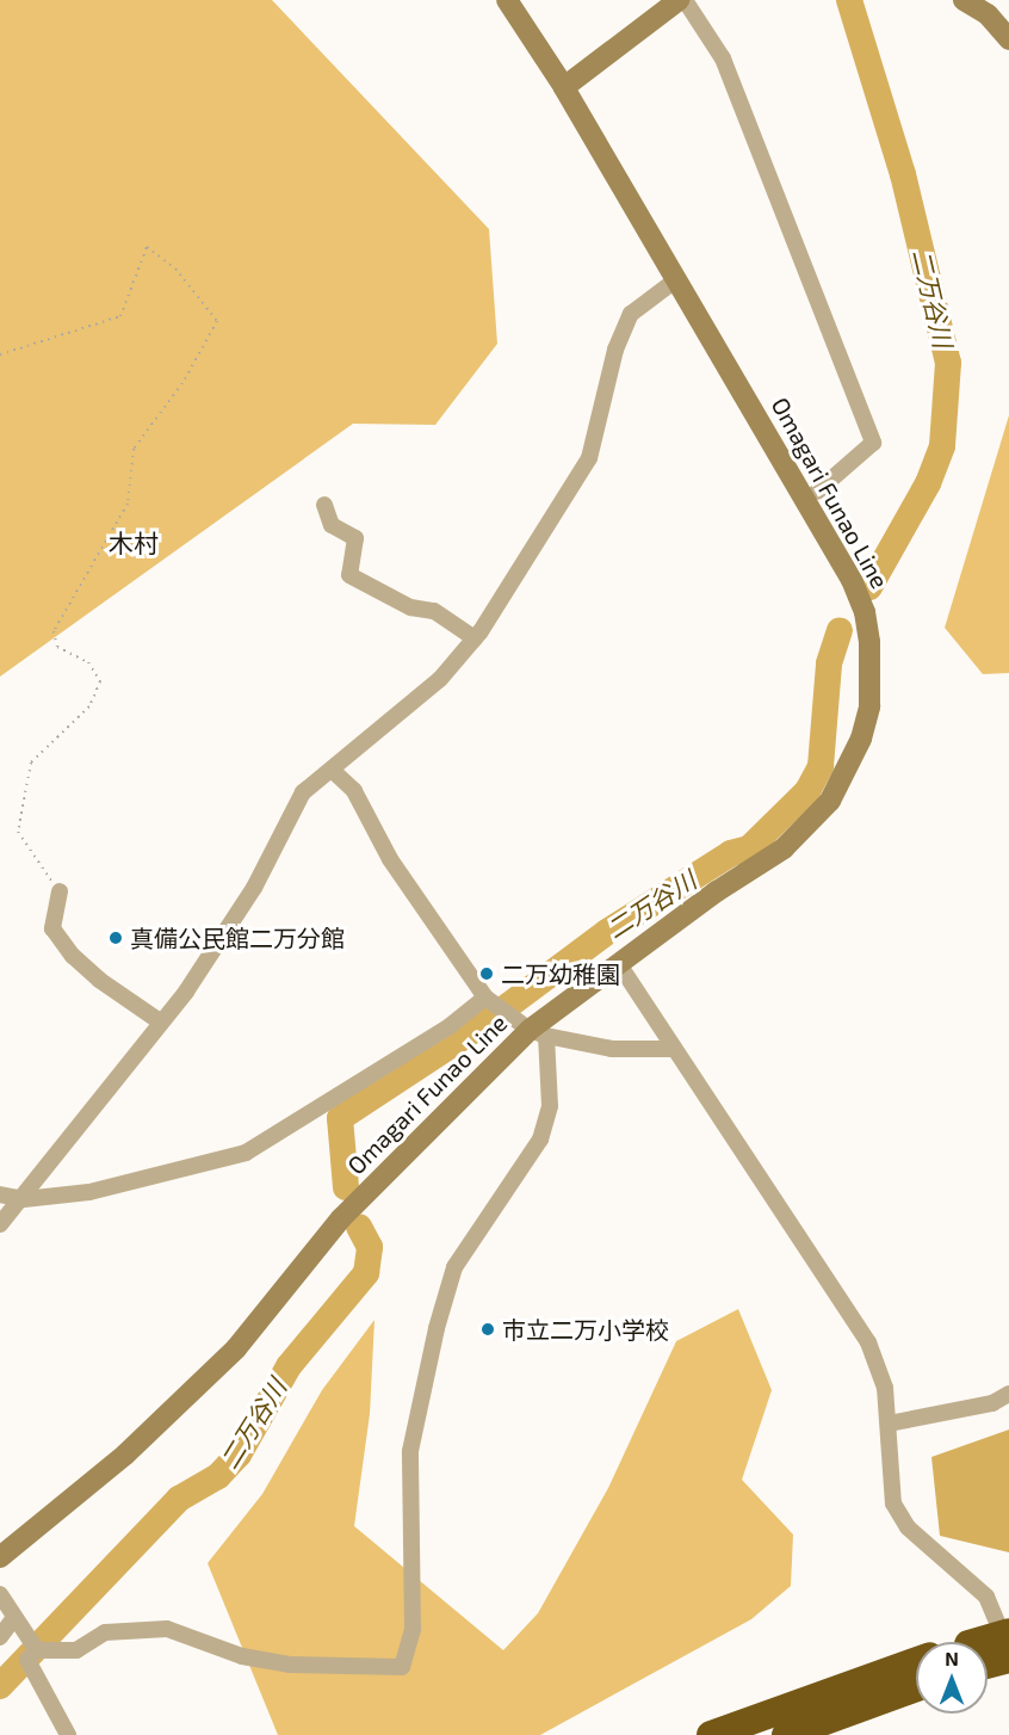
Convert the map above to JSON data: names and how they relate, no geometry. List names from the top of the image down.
{
  "streets": {
    "main road": ["Omagari Funao Line"]
  },
  "districts": ["木村"],
  "water": ["二万谷川"],
  "places": ["真備公民館二万分館", "二万幼稚園", "市立二万小学校"],
  "north": "top"
}
